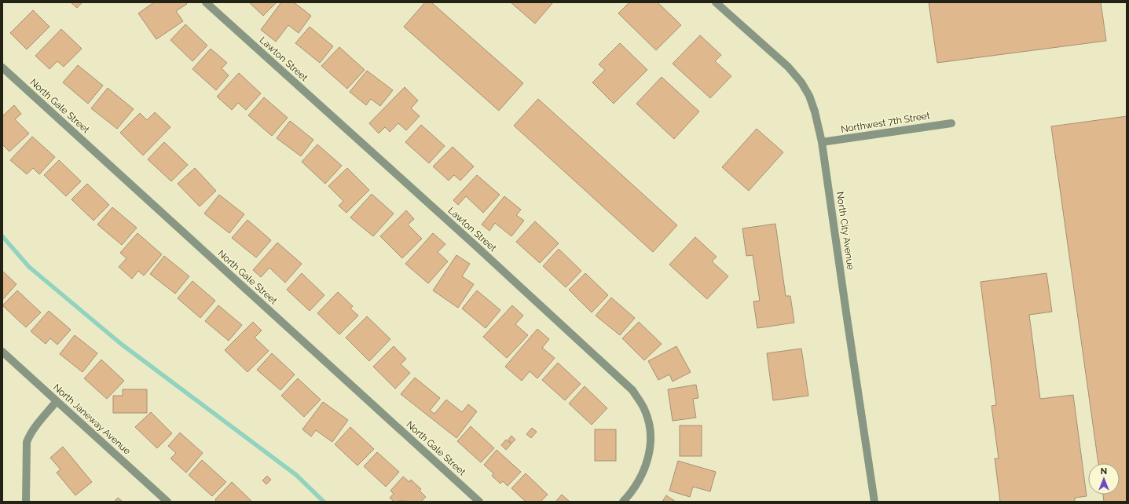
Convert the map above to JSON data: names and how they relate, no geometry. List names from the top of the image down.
{
  "streets": {
    "street": [
      "Lawton Street",
      "North Gale Street",
      "Northwest 7th Street",
      "North City Avenue",
      "North Janeway Avenue"
    ]
  },
  "crossings": [
    ["Northwest 7th Street", "North City Avenue"]
  ],
  "north": "top"
}
